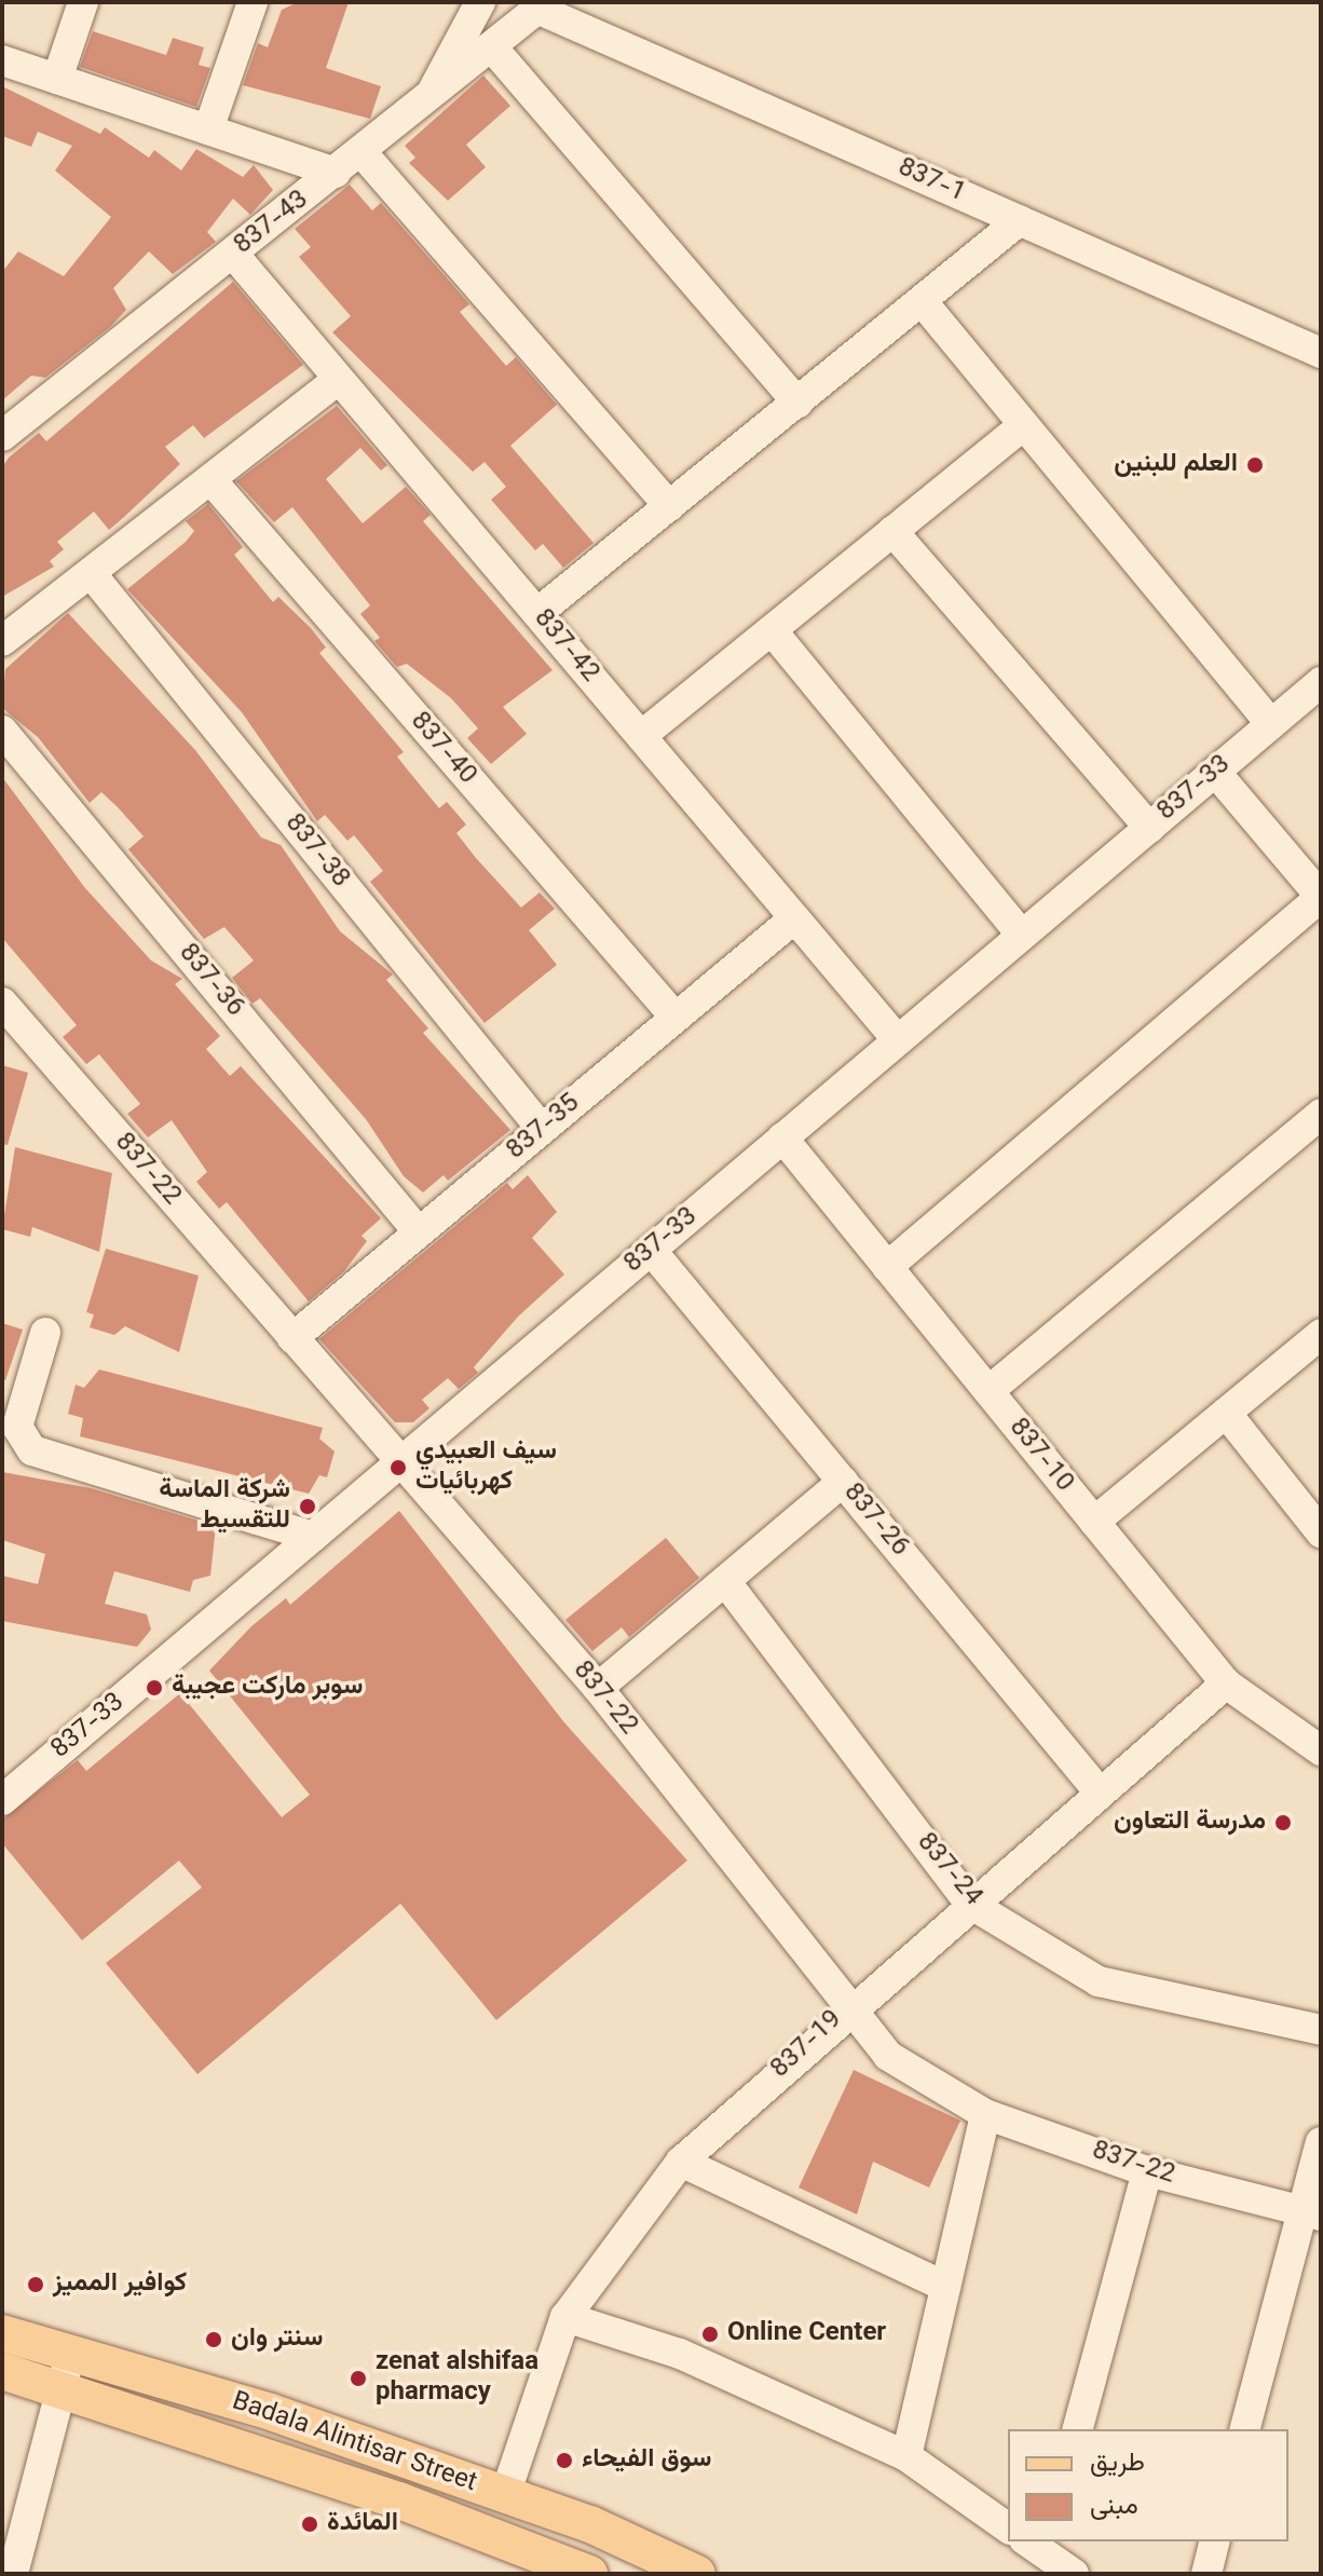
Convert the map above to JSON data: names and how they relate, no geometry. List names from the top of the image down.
{
  "streets": {
    "main road": ["Badala Alintisar Street"],
    "street": [
      "837-1",
      "837-43",
      "837-42",
      "837-40",
      "837-33",
      "837-38",
      "837-36",
      "837-35",
      "837-22",
      "837-10",
      "837-26",
      "837-24",
      "837-19"
    ]
  },
  "crossings": [
    ["837-1", "837-43"],
    ["837-43", "837-42"],
    ["837-42", "837-33"],
    ["837-42", "837-35"],
    ["837-40", "837-35"],
    ["837-33", "837-22"],
    ["837-33", "837-10"],
    ["837-33", "837-26"],
    ["837-38", "837-35"],
    ["837-36", "837-35"],
    ["837-35", "837-22"],
    ["837-22", "837-19"],
    ["837-10", "837-19"],
    ["837-26", "837-19"],
    ["837-24", "837-19"],
    ["837-19", "Badala Alintisar Street"]
  ],
  "places": [
    "العلم للبنين",
    "سيف العبيدي كهربائيات",
    "شركة الماسة للتقسيط",
    "سوبر ماركت عجيبة",
    "مدرسة التعاون",
    "كوافير المميز",
    "Online Center",
    "سنتر وان",
    "zenat alshifaa pharmacy",
    "سوق الفيحاء",
    "المائدة"
  ],
  "legend": ["طريق", "مبنى"]
}
